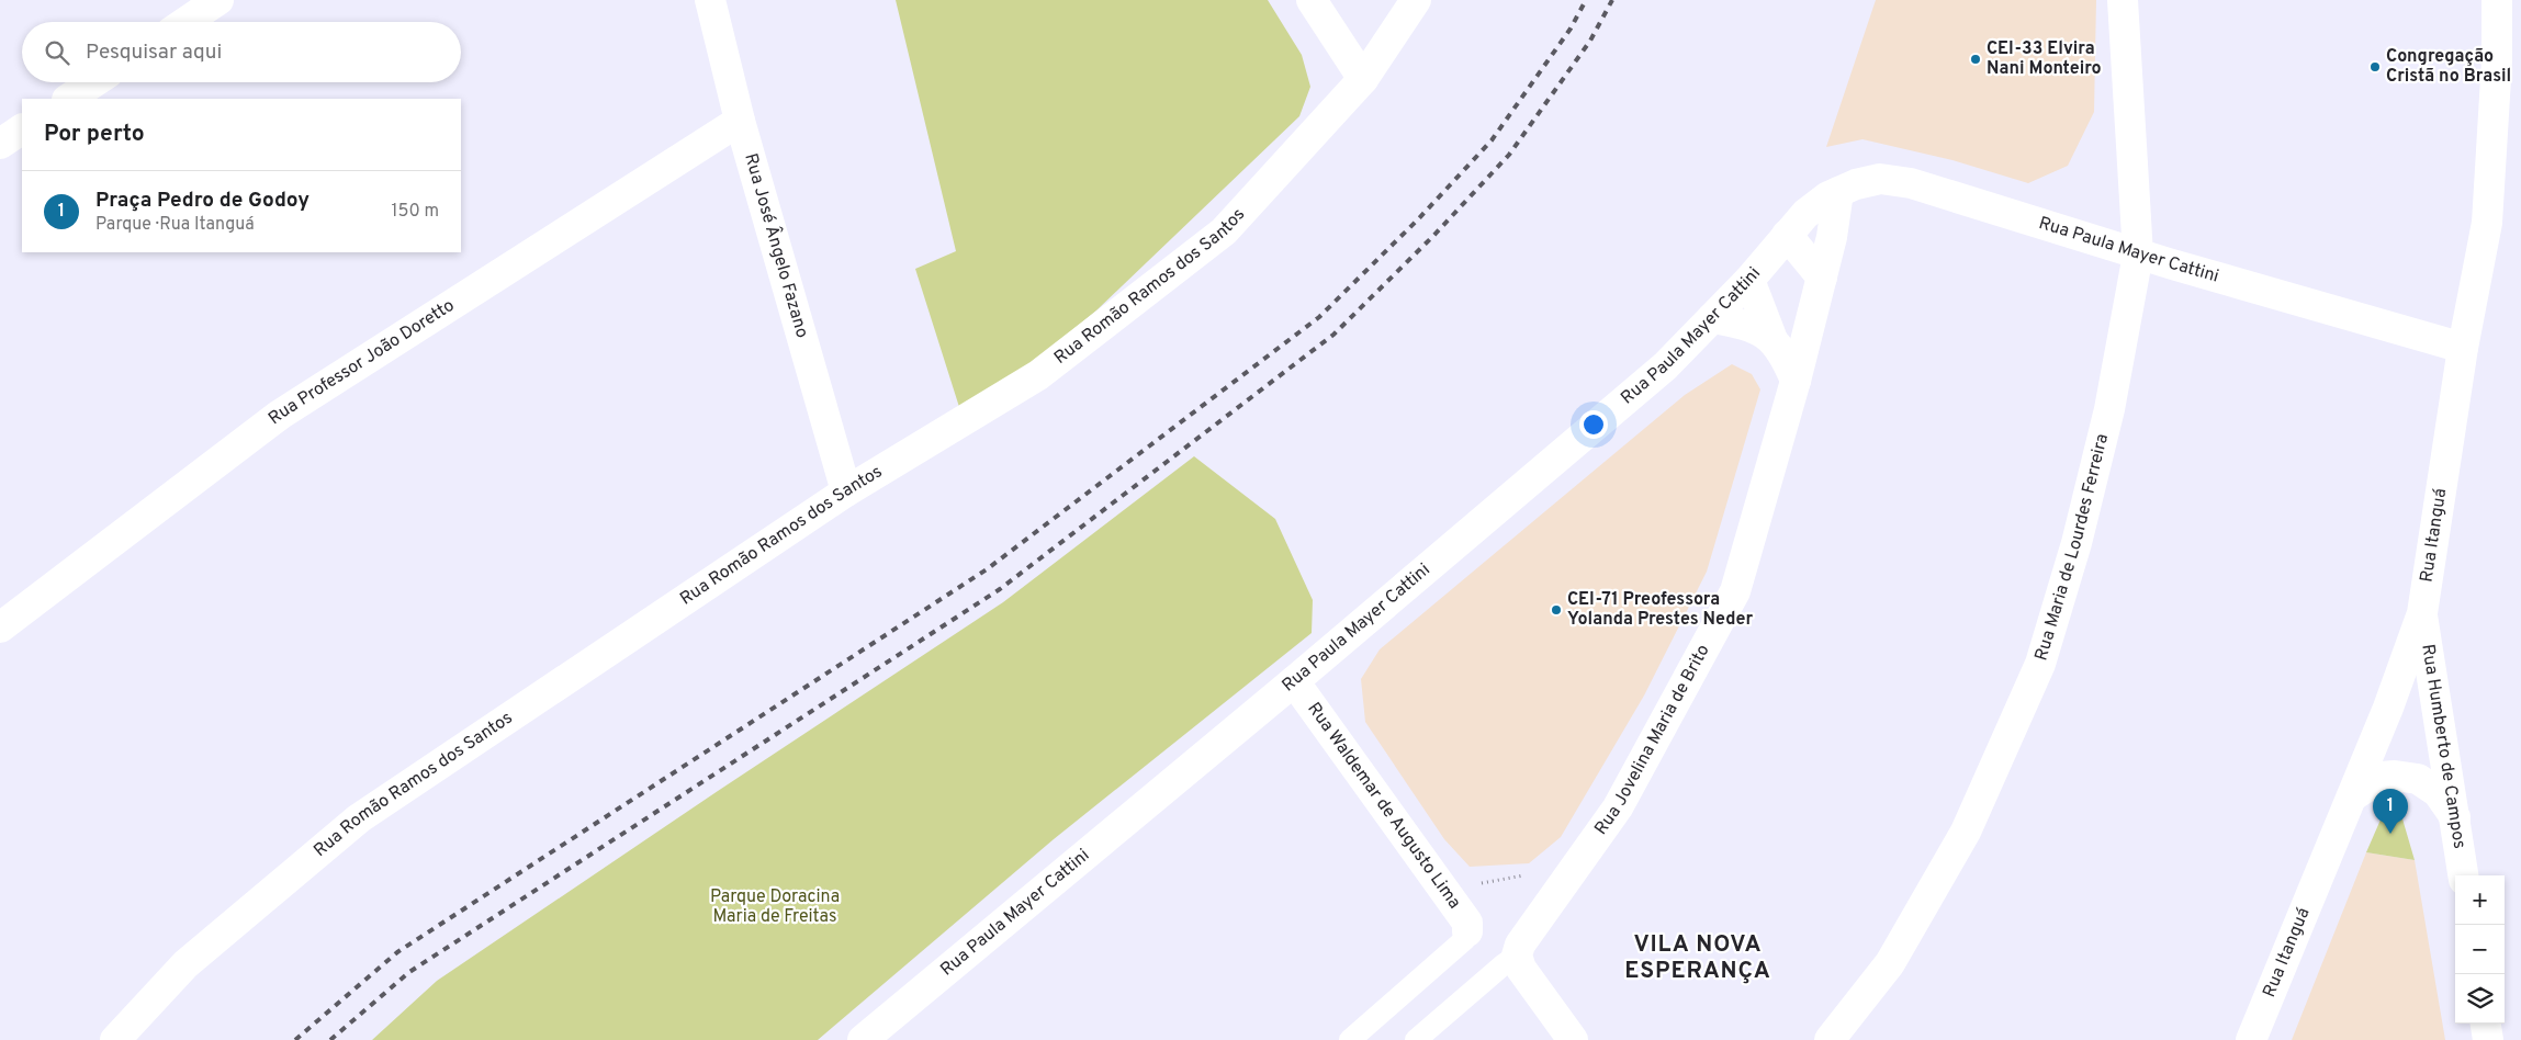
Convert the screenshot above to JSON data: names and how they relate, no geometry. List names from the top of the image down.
{
  "streets": {
    "street": [
      "Rua José Ângelo Fazano",
      "Rua Paula Mayer Cattini",
      "Rua Romão Ramos dos Santos",
      "Rua Professor João Doretto",
      "Rua Itanguá",
      "Rua Maria de Lourdes Ferreira",
      "Rua Jovelina Maria de Brito",
      "Rua Humberto de Campos",
      "Rua Waldemar de Augusto Lima"
    ]
  },
  "crossings": [
    ["Rua José Ângelo Fazano", "Rua Romão Ramos dos Santos"],
    ["Rua José Ângelo Fazano", "Rua Professor João Doretto"],
    ["Rua Paula Mayer Cattini", "Rua Itanguá"],
    ["Rua Paula Mayer Cattini", "Rua Maria de Lourdes Ferreira"],
    ["Rua Paula Mayer Cattini", "Rua Jovelina Maria de Brito"],
    ["Rua Paula Mayer Cattini", "Rua Waldemar de Augusto Lima"],
    ["Rua Itanguá", "Rua Humberto de Campos"]
  ],
  "districts": ["VILA NOVA ESPERANÇA"],
  "parks": ["Parque Doracina Maria de Freitas"],
  "places": ["CEI-33 Elvira Nani Monteiro", "Congregação Cristã no Brasil", "CEI-71 Preofessora Yolanda Prestes Neder"],
  "page": {
    "search": "Pesquisar aqui",
    "heading": "Por perto",
    "list": [
      {
        "mark": "1",
        "name": "Praça Pedro de Godoy",
        "note": "Parque · Rua Itanguá",
        "value": "150 m"
      }
    ],
    "pins": "1",
    "map_buttons": ["+", "−"]
  }
}
